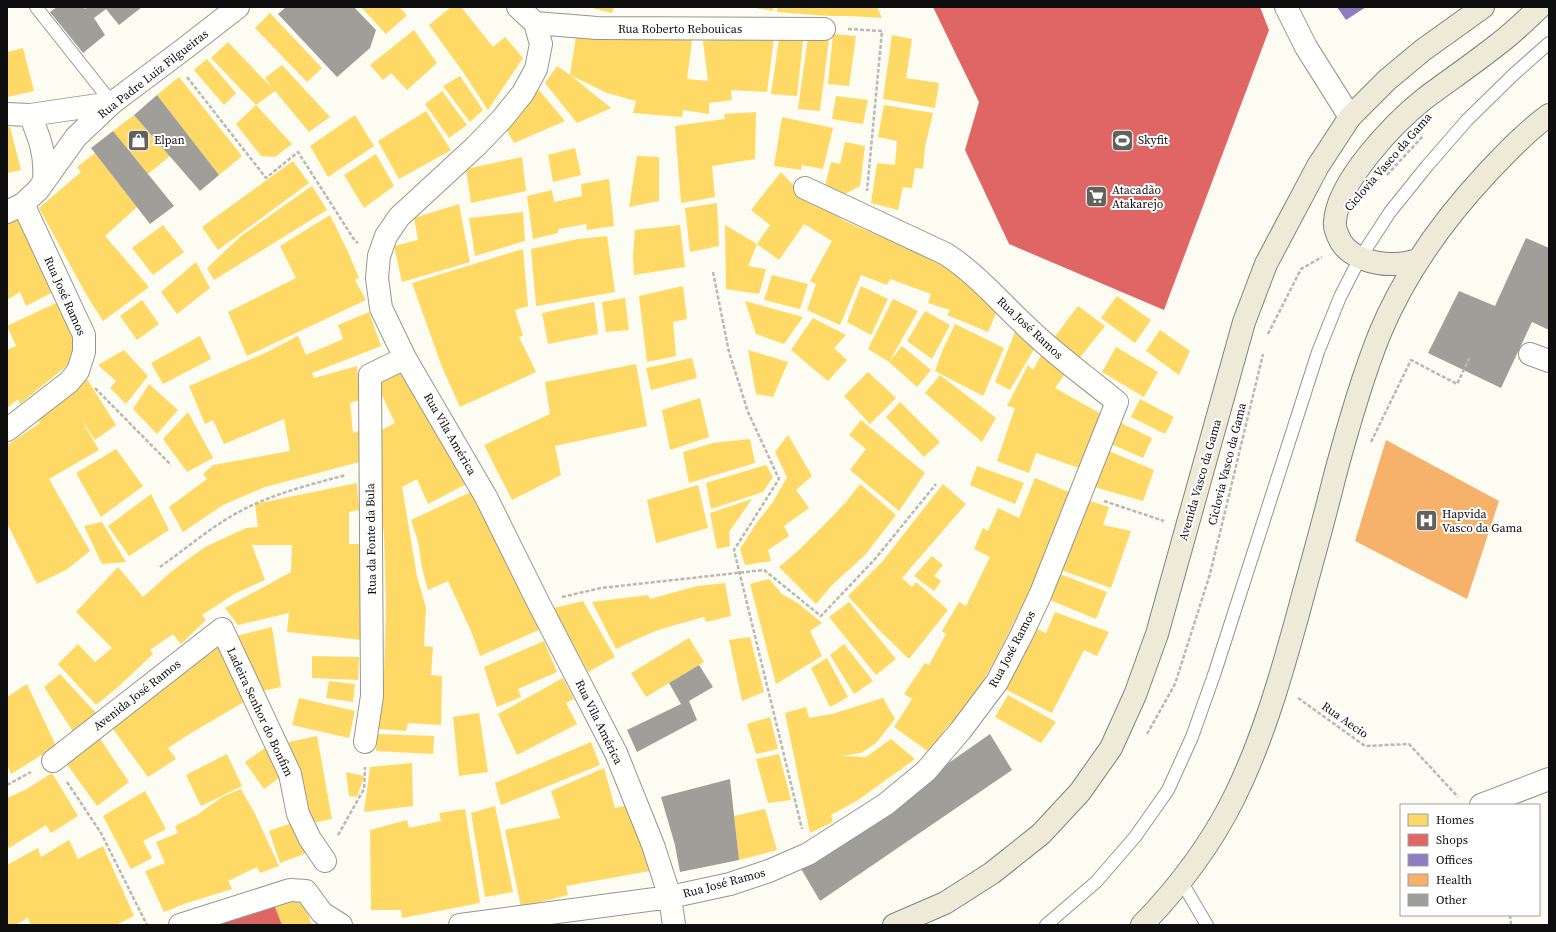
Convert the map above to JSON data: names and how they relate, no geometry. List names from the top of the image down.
{
  "streets": {
    "main road": ["Avenida Vasco da Gama"],
    "street": [
      "Rua Roberto Rebouicas",
      "Rua Padre Luiz Filgueiras",
      "Rua José Ramos",
      "Rua Vila América",
      "Rua da Fonte da Bula",
      "Avenida José Ramos",
      "Ladeira Senhor do Bonfim"
    ],
    "path": ["Ciclovia Vasco da Gama", "Rua Aecio"]
  },
  "crossings": [
    ["Rua Roberto Rebouicas", "Rua Vila América"],
    ["Rua Padre Luiz Filgueiras", "Rua José Ramos"],
    ["Rua José Ramos", "Rua Vila América"],
    ["Rua Vila América", "Rua da Fonte da Bula"],
    ["Avenida José Ramos", "Ladeira Senhor do Bonfim"]
  ],
  "places": {
    "shop": ["Elpan"],
    "sports": ["Skyfit"],
    "supermarket": ["Atacadão Atakarejo"],
    "hospital": ["Hapvida Vasco da Gama"]
  },
  "legend": [
    "Homes",
    "Shops",
    "Offices",
    "Health",
    "Other"
  ]
}
